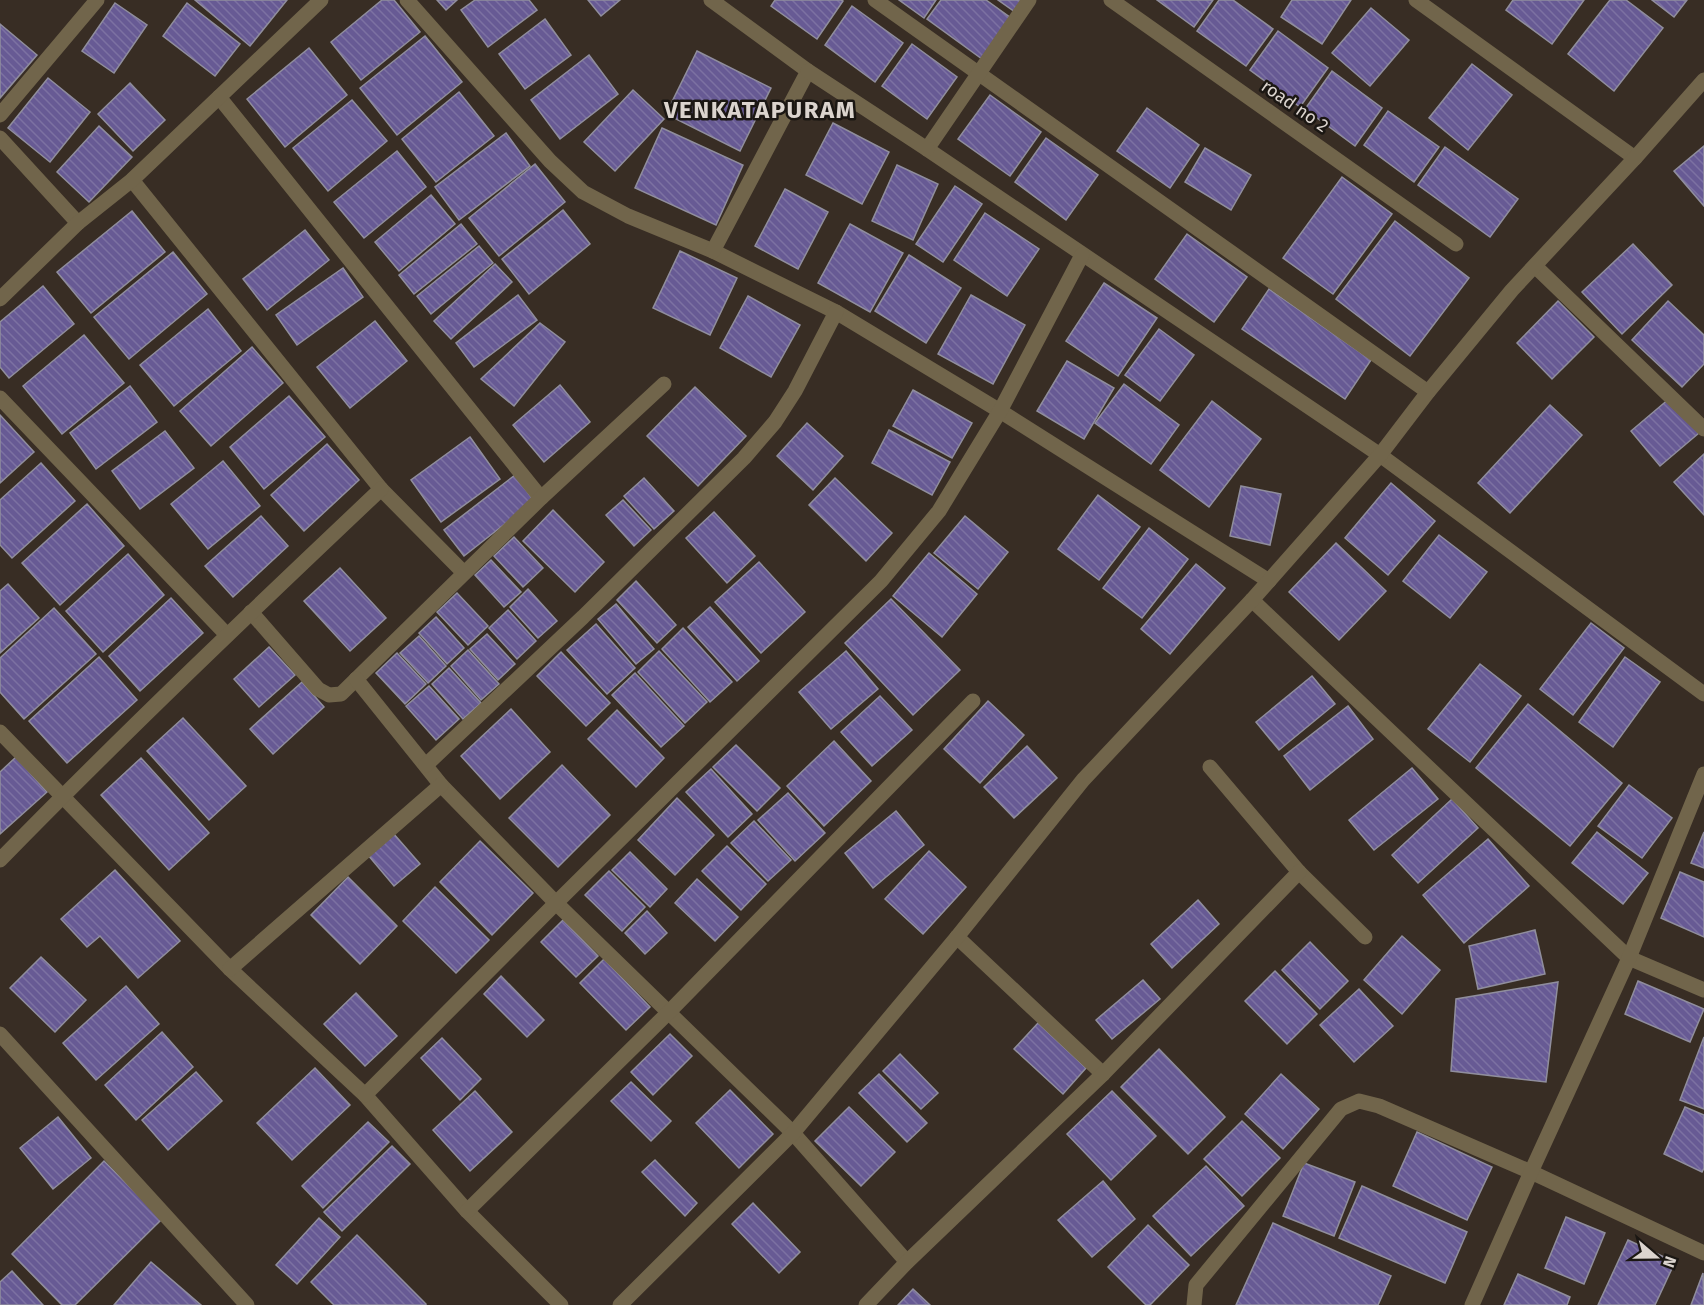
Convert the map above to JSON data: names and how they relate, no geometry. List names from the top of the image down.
{
  "streets": {
    "street": ["road no 2"]
  },
  "districts": ["VENKATAPURAM"],
  "north": "right"
}
